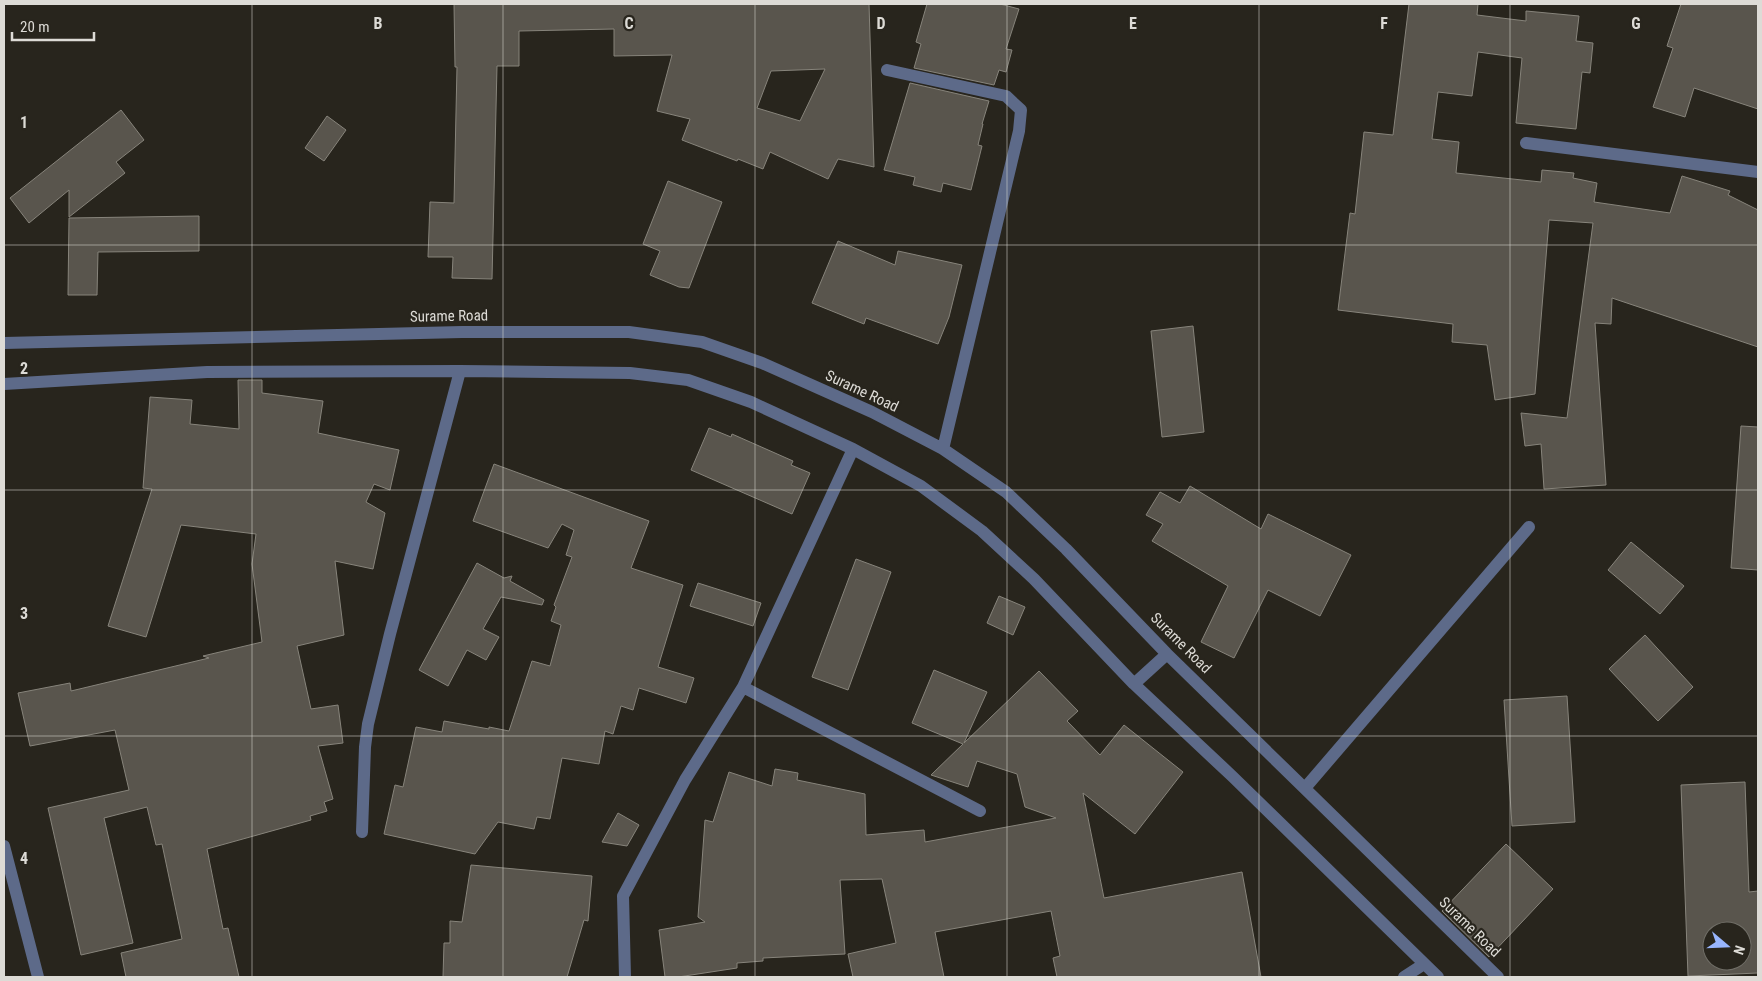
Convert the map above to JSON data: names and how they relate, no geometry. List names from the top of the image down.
{
  "streets": {
    "street": ["Surame Road"]
  },
  "scale_bar": "20 m",
  "north": "right",
  "grid": {
    "columns": [
      "B",
      "C",
      "D",
      "E",
      "F",
      "G"
    ],
    "rows": [
      "1",
      "2",
      "3",
      "4"
    ]
  }
}
